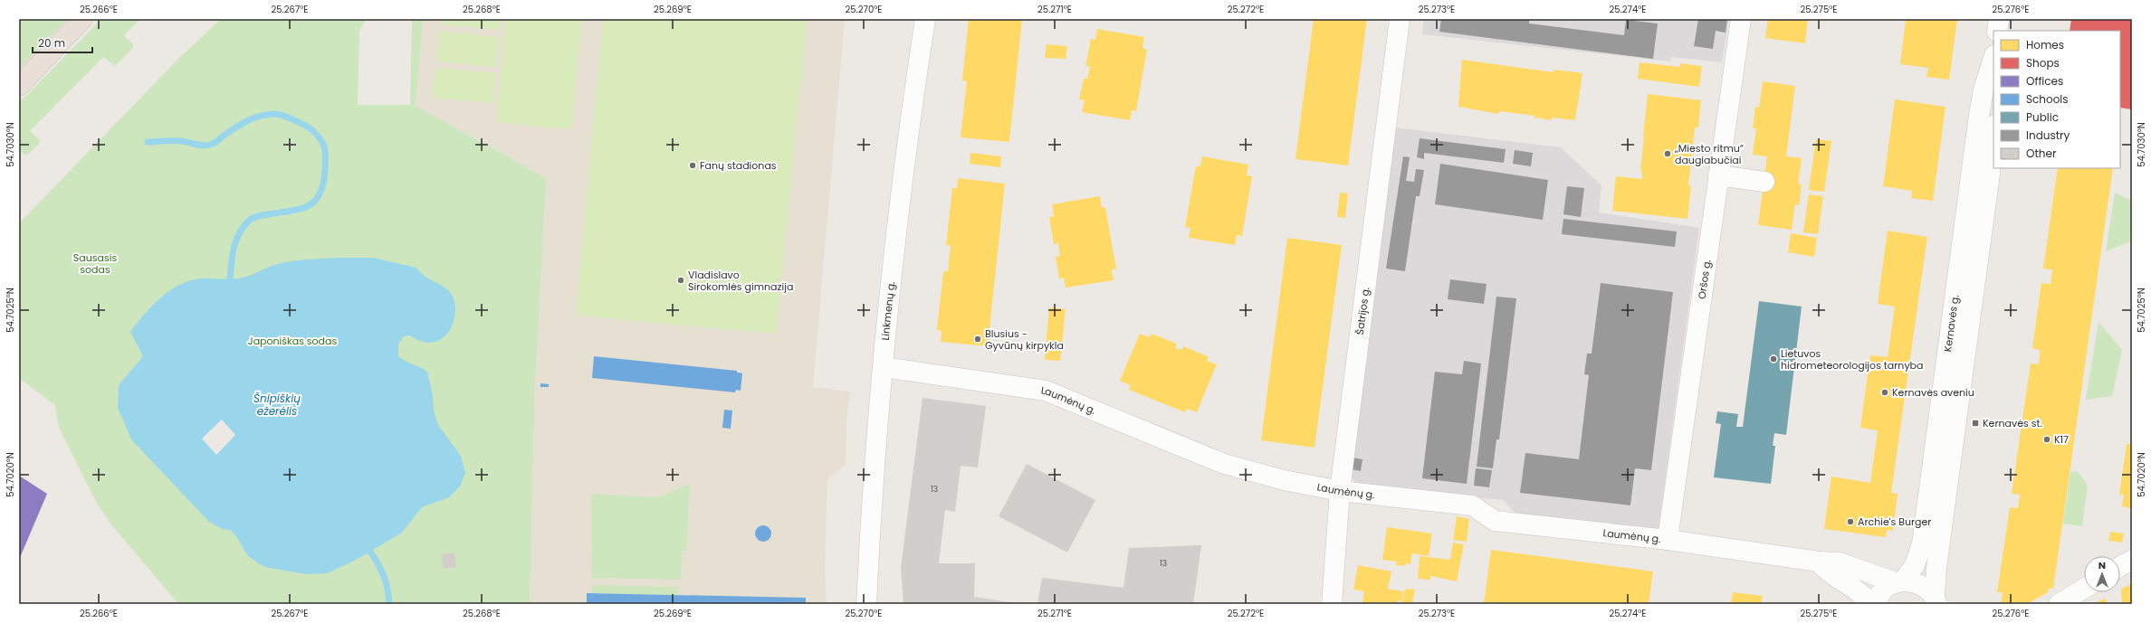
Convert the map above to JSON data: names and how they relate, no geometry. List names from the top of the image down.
{
  "streets": {
    "street": [
      "Oršos g.",
      "Linkmenų g.",
      "Šatrijos g.",
      "Kernavės g.",
      "Laumėnų g."
    ]
  },
  "crossings": [
    ["Oršos g.", "Laumėnų g."],
    ["Linkmenų g.", "Laumėnų g."],
    ["Šatrijos g.", "Laumėnų g."],
    ["Kernavės g.", "Laumėnų g."]
  ],
  "water": ["Šnipiškių ežerėlis"],
  "parks": ["Sausasis sodas", "Japoniškas sodas"],
  "places": {
    "other": [
      "„Miesto ritmu“ daugiabučiai",
      "Fanų stadionas",
      "Vladislavo Sirokomlės gimnazija",
      "Blusius - Gyvūnų kirpykla",
      "Lietuvos hidrometeorologijos tarnyba",
      "Kernavės aveniu",
      "K17",
      "Archie's Burger"
    ],
    "transit": ["Kernavės st."]
  },
  "house_numbers": ["13", "13"],
  "legend": [
    "Homes",
    "Shops",
    "Offices",
    "Schools",
    "Public",
    "Industry",
    "Other"
  ],
  "scale_bar": "20 m",
  "north": "top",
  "coordinates": [
    "25.266°E",
    "25.267°E",
    "25.268°E",
    "25.269°E",
    "25.270°E",
    "25.271°E",
    "25.272°E",
    "25.273°E",
    "25.274°E",
    "25.275°E",
    "25.276°E",
    "54.7030°N",
    "54.7025°N",
    "54.7020°N"
  ]
}
